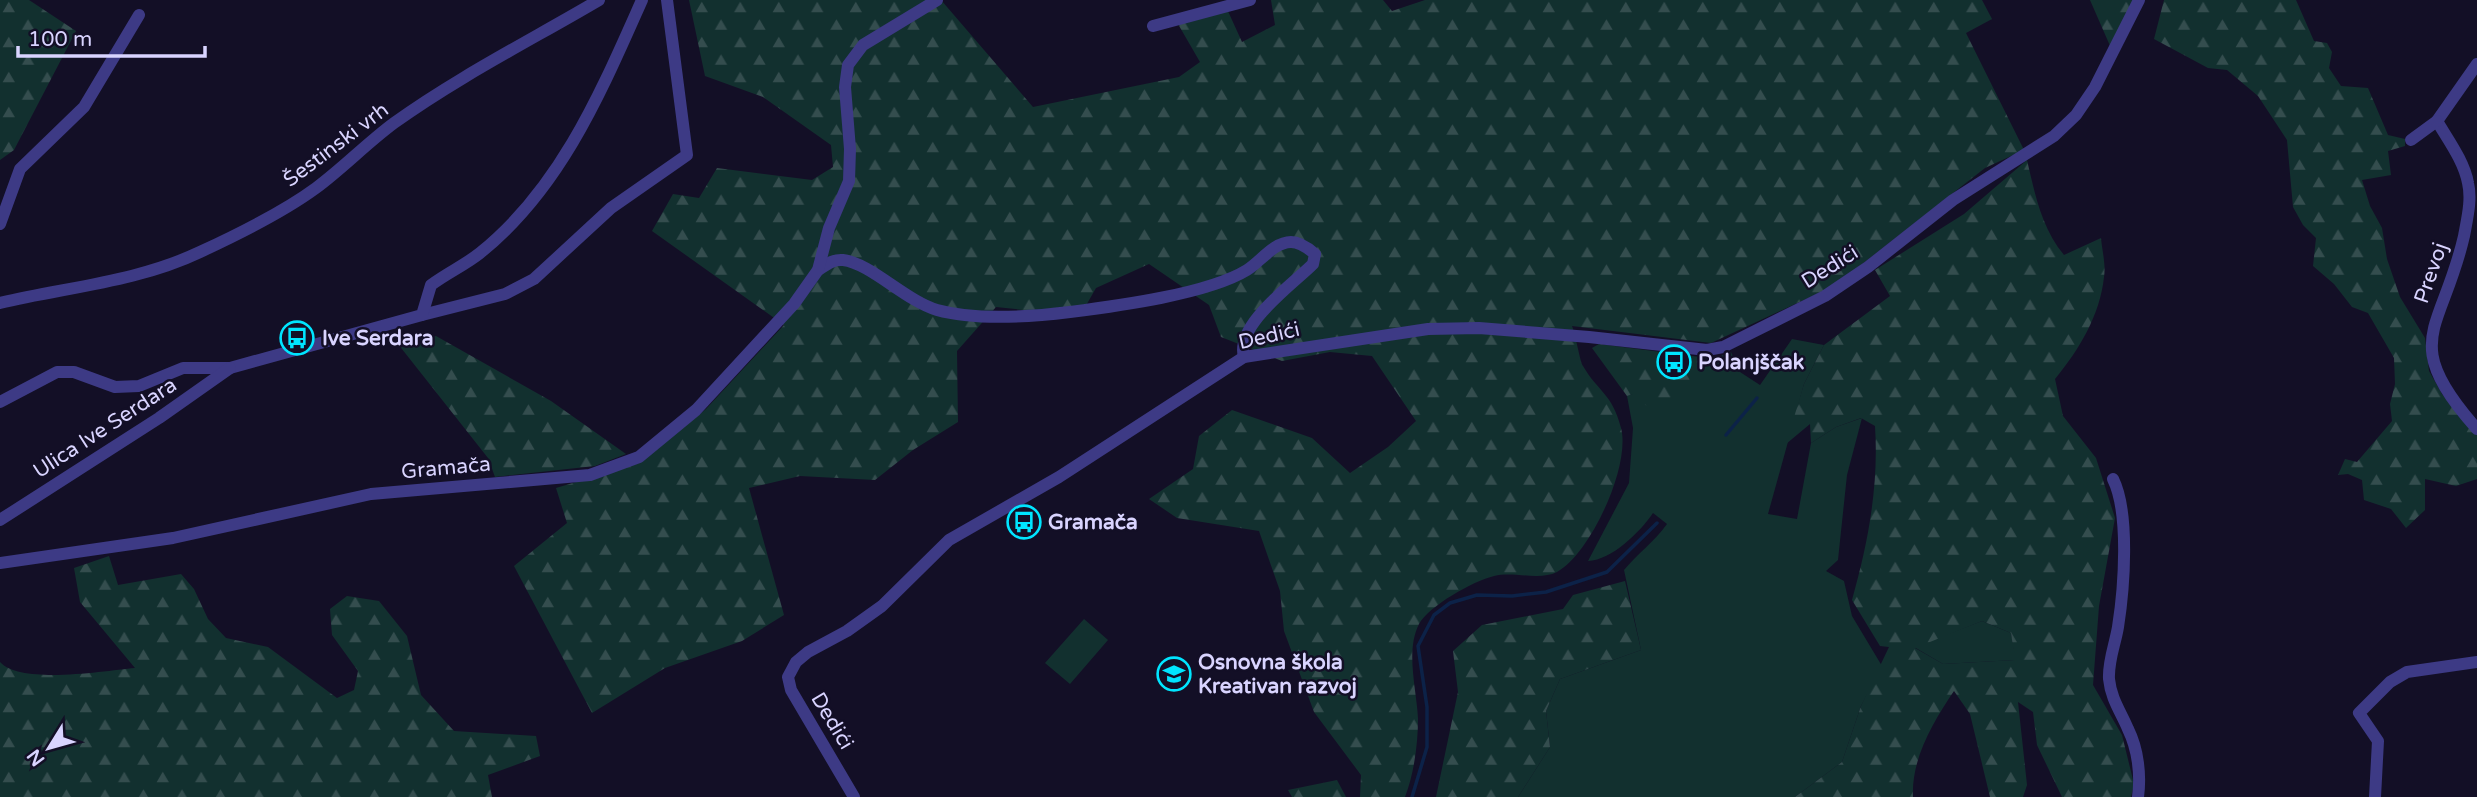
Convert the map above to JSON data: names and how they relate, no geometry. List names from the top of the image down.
{
  "streets": {
    "street": [
      "Šestinski vrh",
      "Dedići",
      "Prevoj",
      "Ulica Ive Serdara",
      "Gramača"
    ]
  },
  "places": {
    "bus stop": ["Ive Serdara", "Polanjščak", "Gramača"],
    "school or university": ["Osnovna škola Kreativan razvoj"]
  },
  "scale_bar": "100 m",
  "north": "bottom left"
}
